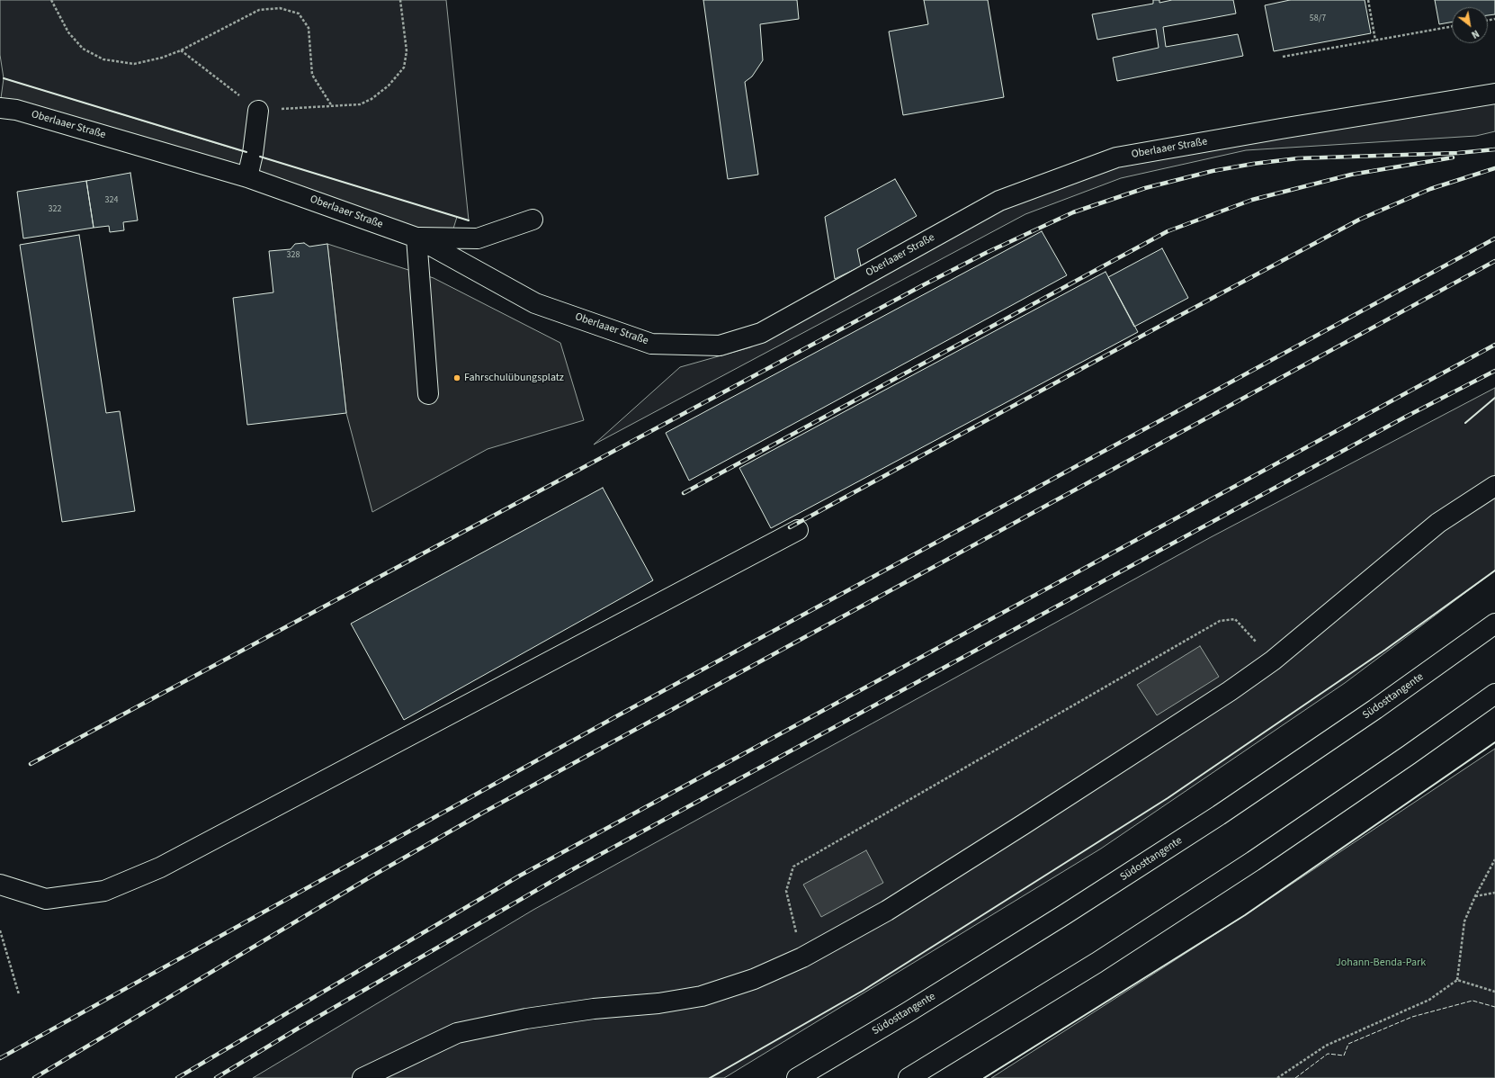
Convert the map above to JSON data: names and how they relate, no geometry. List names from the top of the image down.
{
  "streets": {
    "main road": ["Oberlaaer Straße", "Südosttangente"]
  },
  "parks": ["Johann-Benda-Park"],
  "places": ["Fahrschulübungsplatz"],
  "house_numbers": [
    "58/7",
    "324",
    "322",
    "328"
  ],
  "north": "bottom right"
}
